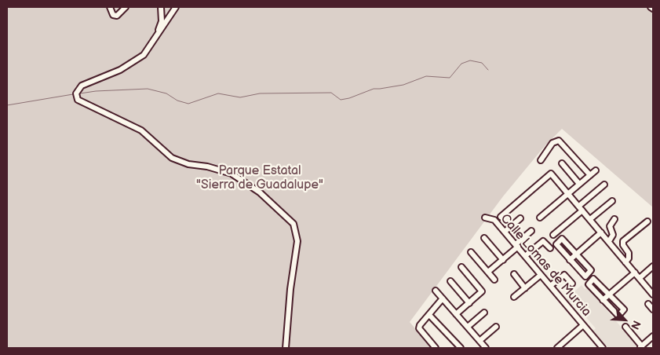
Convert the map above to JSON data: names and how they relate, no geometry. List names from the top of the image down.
{
  "streets": {
    "street": ["Calle Lomas de Murcia"]
  },
  "parks": ["Parque Estatal \"Sierra de Guadalupe\""],
  "north": "bottom right"
}
